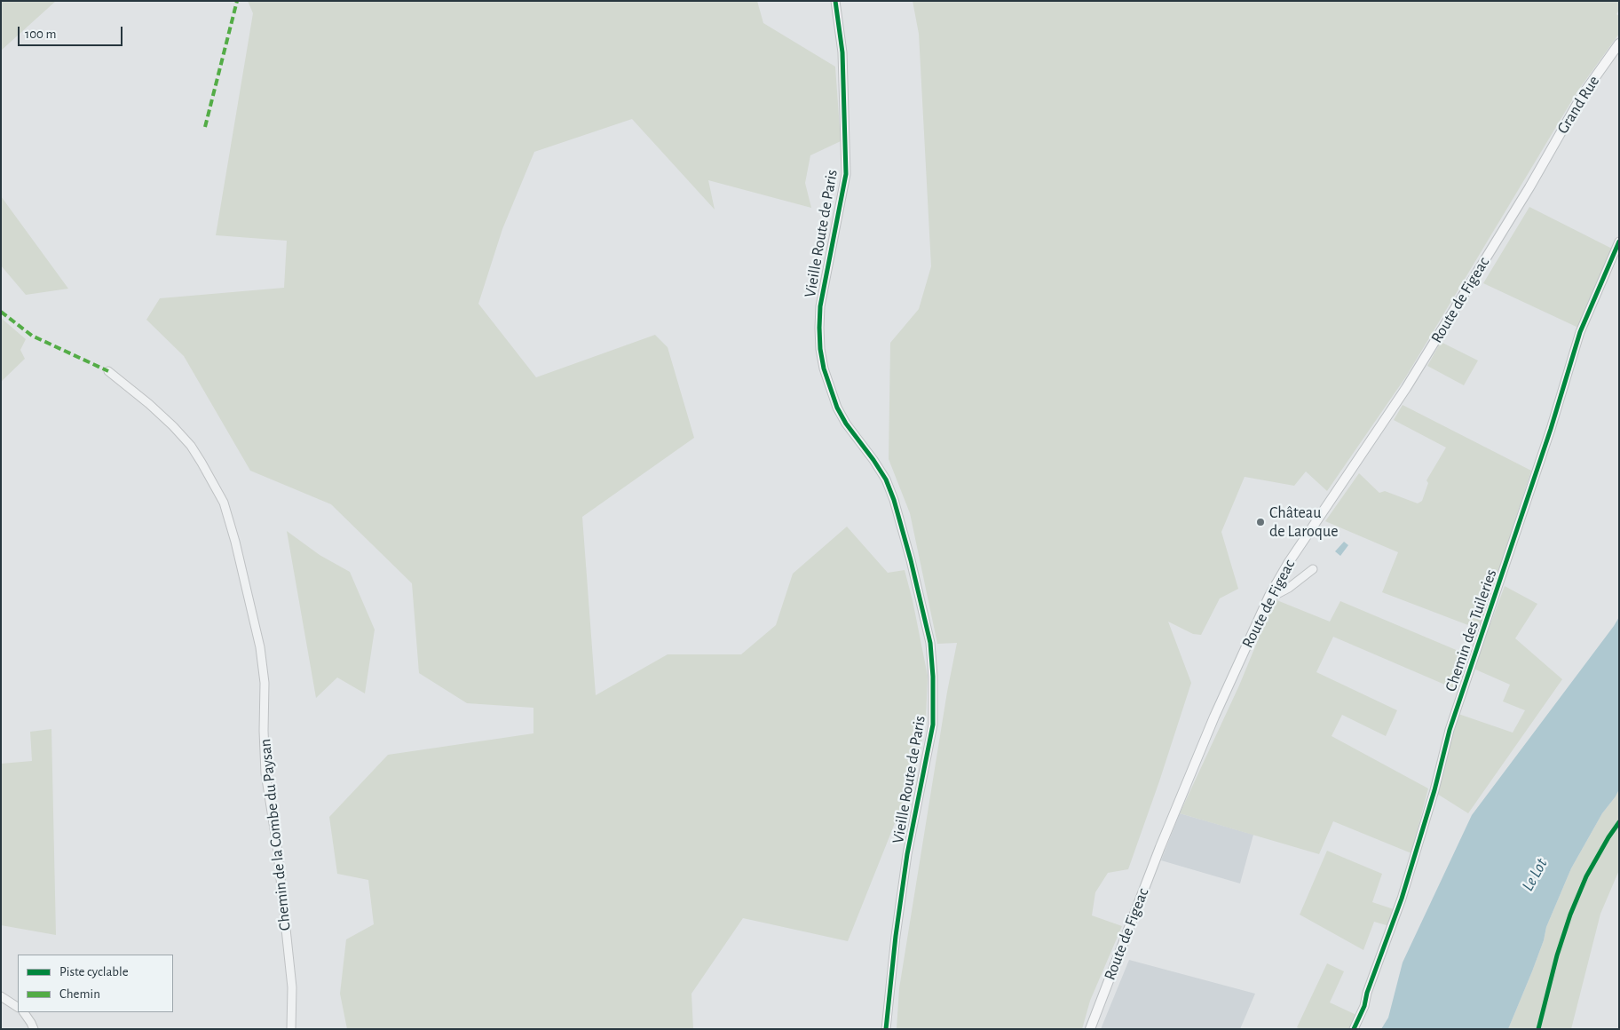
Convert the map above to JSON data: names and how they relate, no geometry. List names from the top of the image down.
{
  "streets": {
    "main road": ["Grand Rue", "Route de Figeac"],
    "street": ["Vieille Route de Paris", "Chemin des Tuileries", "Chemin de la Combe du Paysan"]
  },
  "crossings": [
    ["Grand Rue", "Route de Figeac"]
  ],
  "water": ["Le Lot"],
  "places": ["Château de Laroque"],
  "legend": ["Piste cyclable", "Chemin"],
  "scale_bar": "100 m"
}
